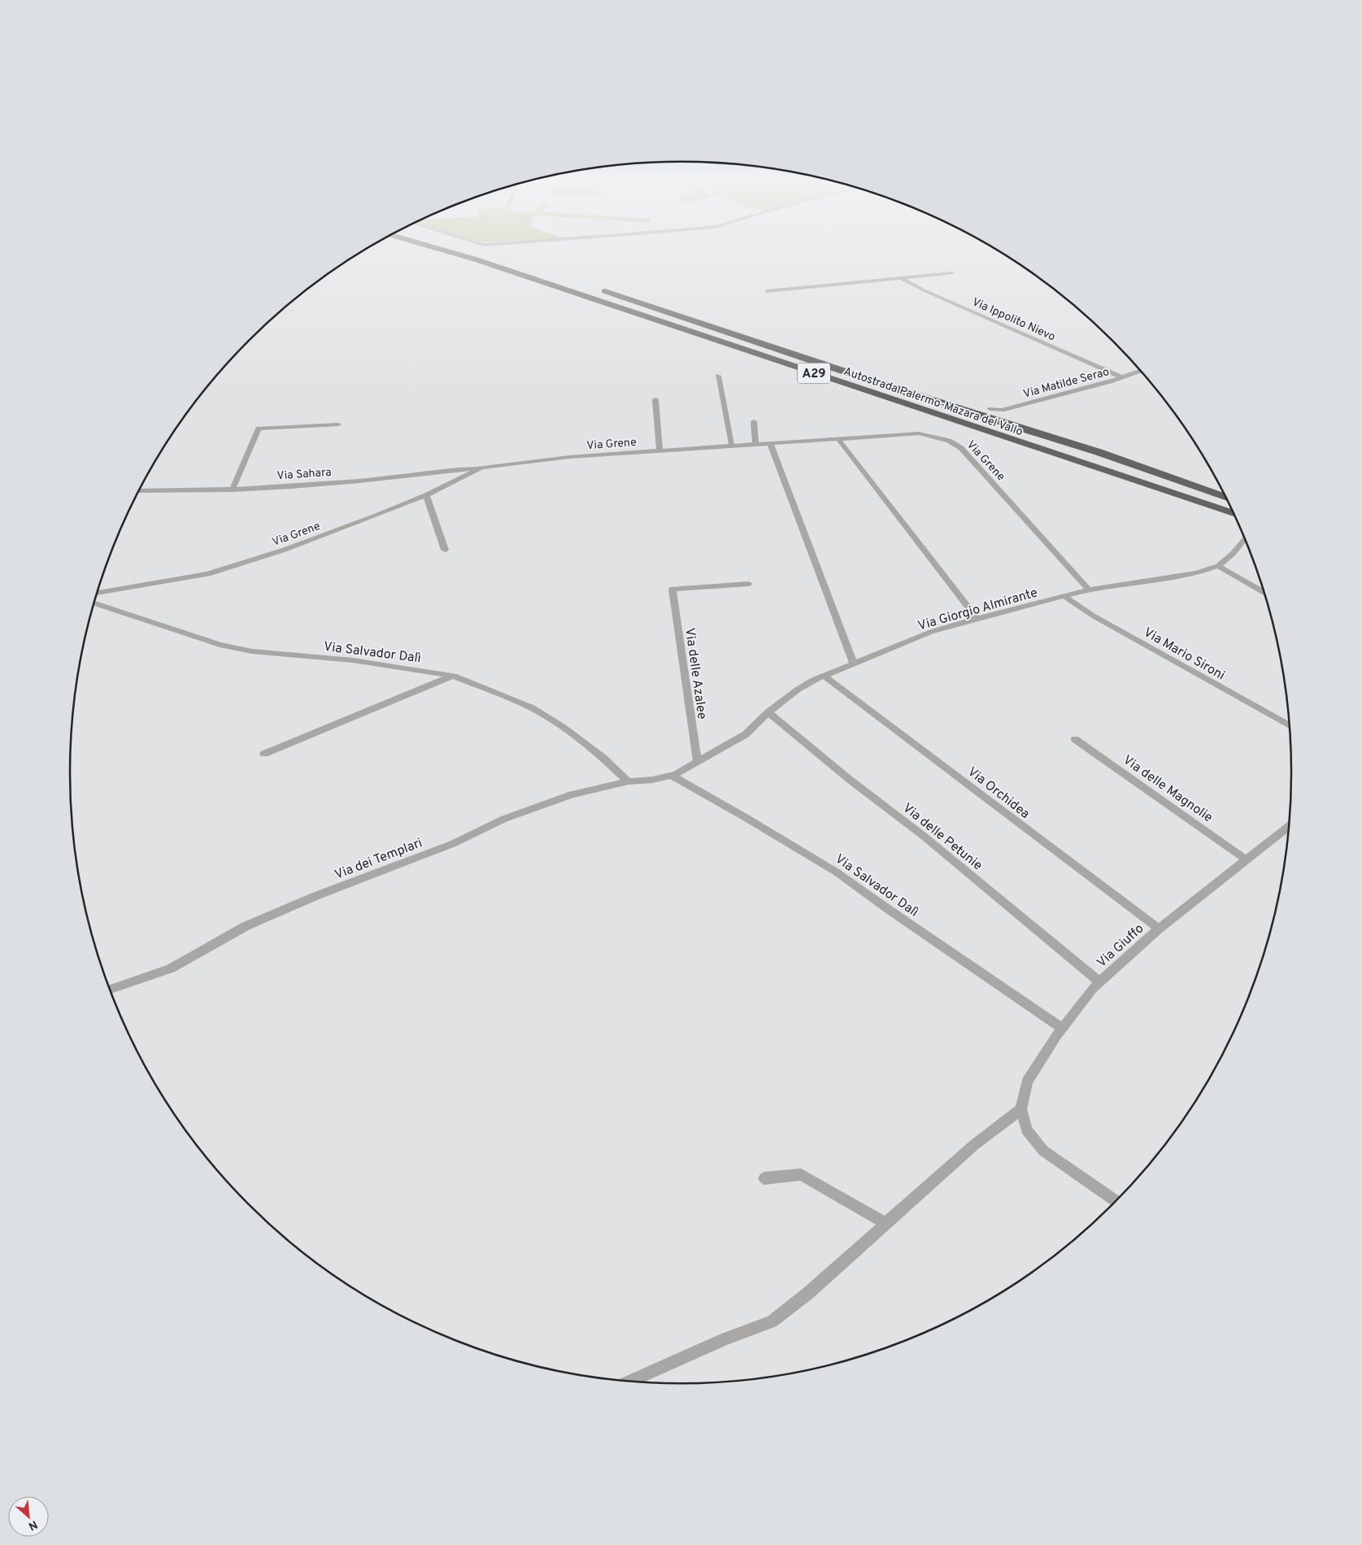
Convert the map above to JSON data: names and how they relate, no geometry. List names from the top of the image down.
{
  "streets": {
    "highway": ["A29", "Autostrada Palermo-Mazara del Vallo"],
    "street": [
      "Via Ippolito Nievo",
      "Via Matilde Serao",
      "Via Grene",
      "Via Sahara",
      "Via Giorgio Almirante",
      "Via Salvador Dalì",
      "Via Mario Sironi",
      "Via delle Azalee",
      "Via delle Magnolie",
      "Via Orchidea",
      "Via delle Petunie",
      "Via dei Templari",
      "Via Giuffo"
    ]
  },
  "crossings": [
    ["Via Ippolito Nievo", "Via Matilde Serao"],
    ["Via Grene", "Via Giorgio Almirante"],
    ["Via Giorgio Almirante", "Via Salvador Dalì"],
    ["Via Giorgio Almirante", "Via Mario Sironi"],
    ["Via Giorgio Almirante", "Via delle Azalee"],
    ["Via Giorgio Almirante", "Via Orchidea"],
    ["Via Giorgio Almirante", "Via delle Petunie"],
    ["Via Giorgio Almirante", "Via dei Templari"],
    ["Via Salvador Dalì", "Via dei Templari"],
    ["Via Salvador Dalì", "Via Giuffo"],
    ["Via delle Magnolie", "Via Giuffo"],
    ["Via Orchidea", "Via Giuffo"],
    ["Via delle Petunie", "Via Giuffo"]
  ],
  "north": "bottom right"
}
